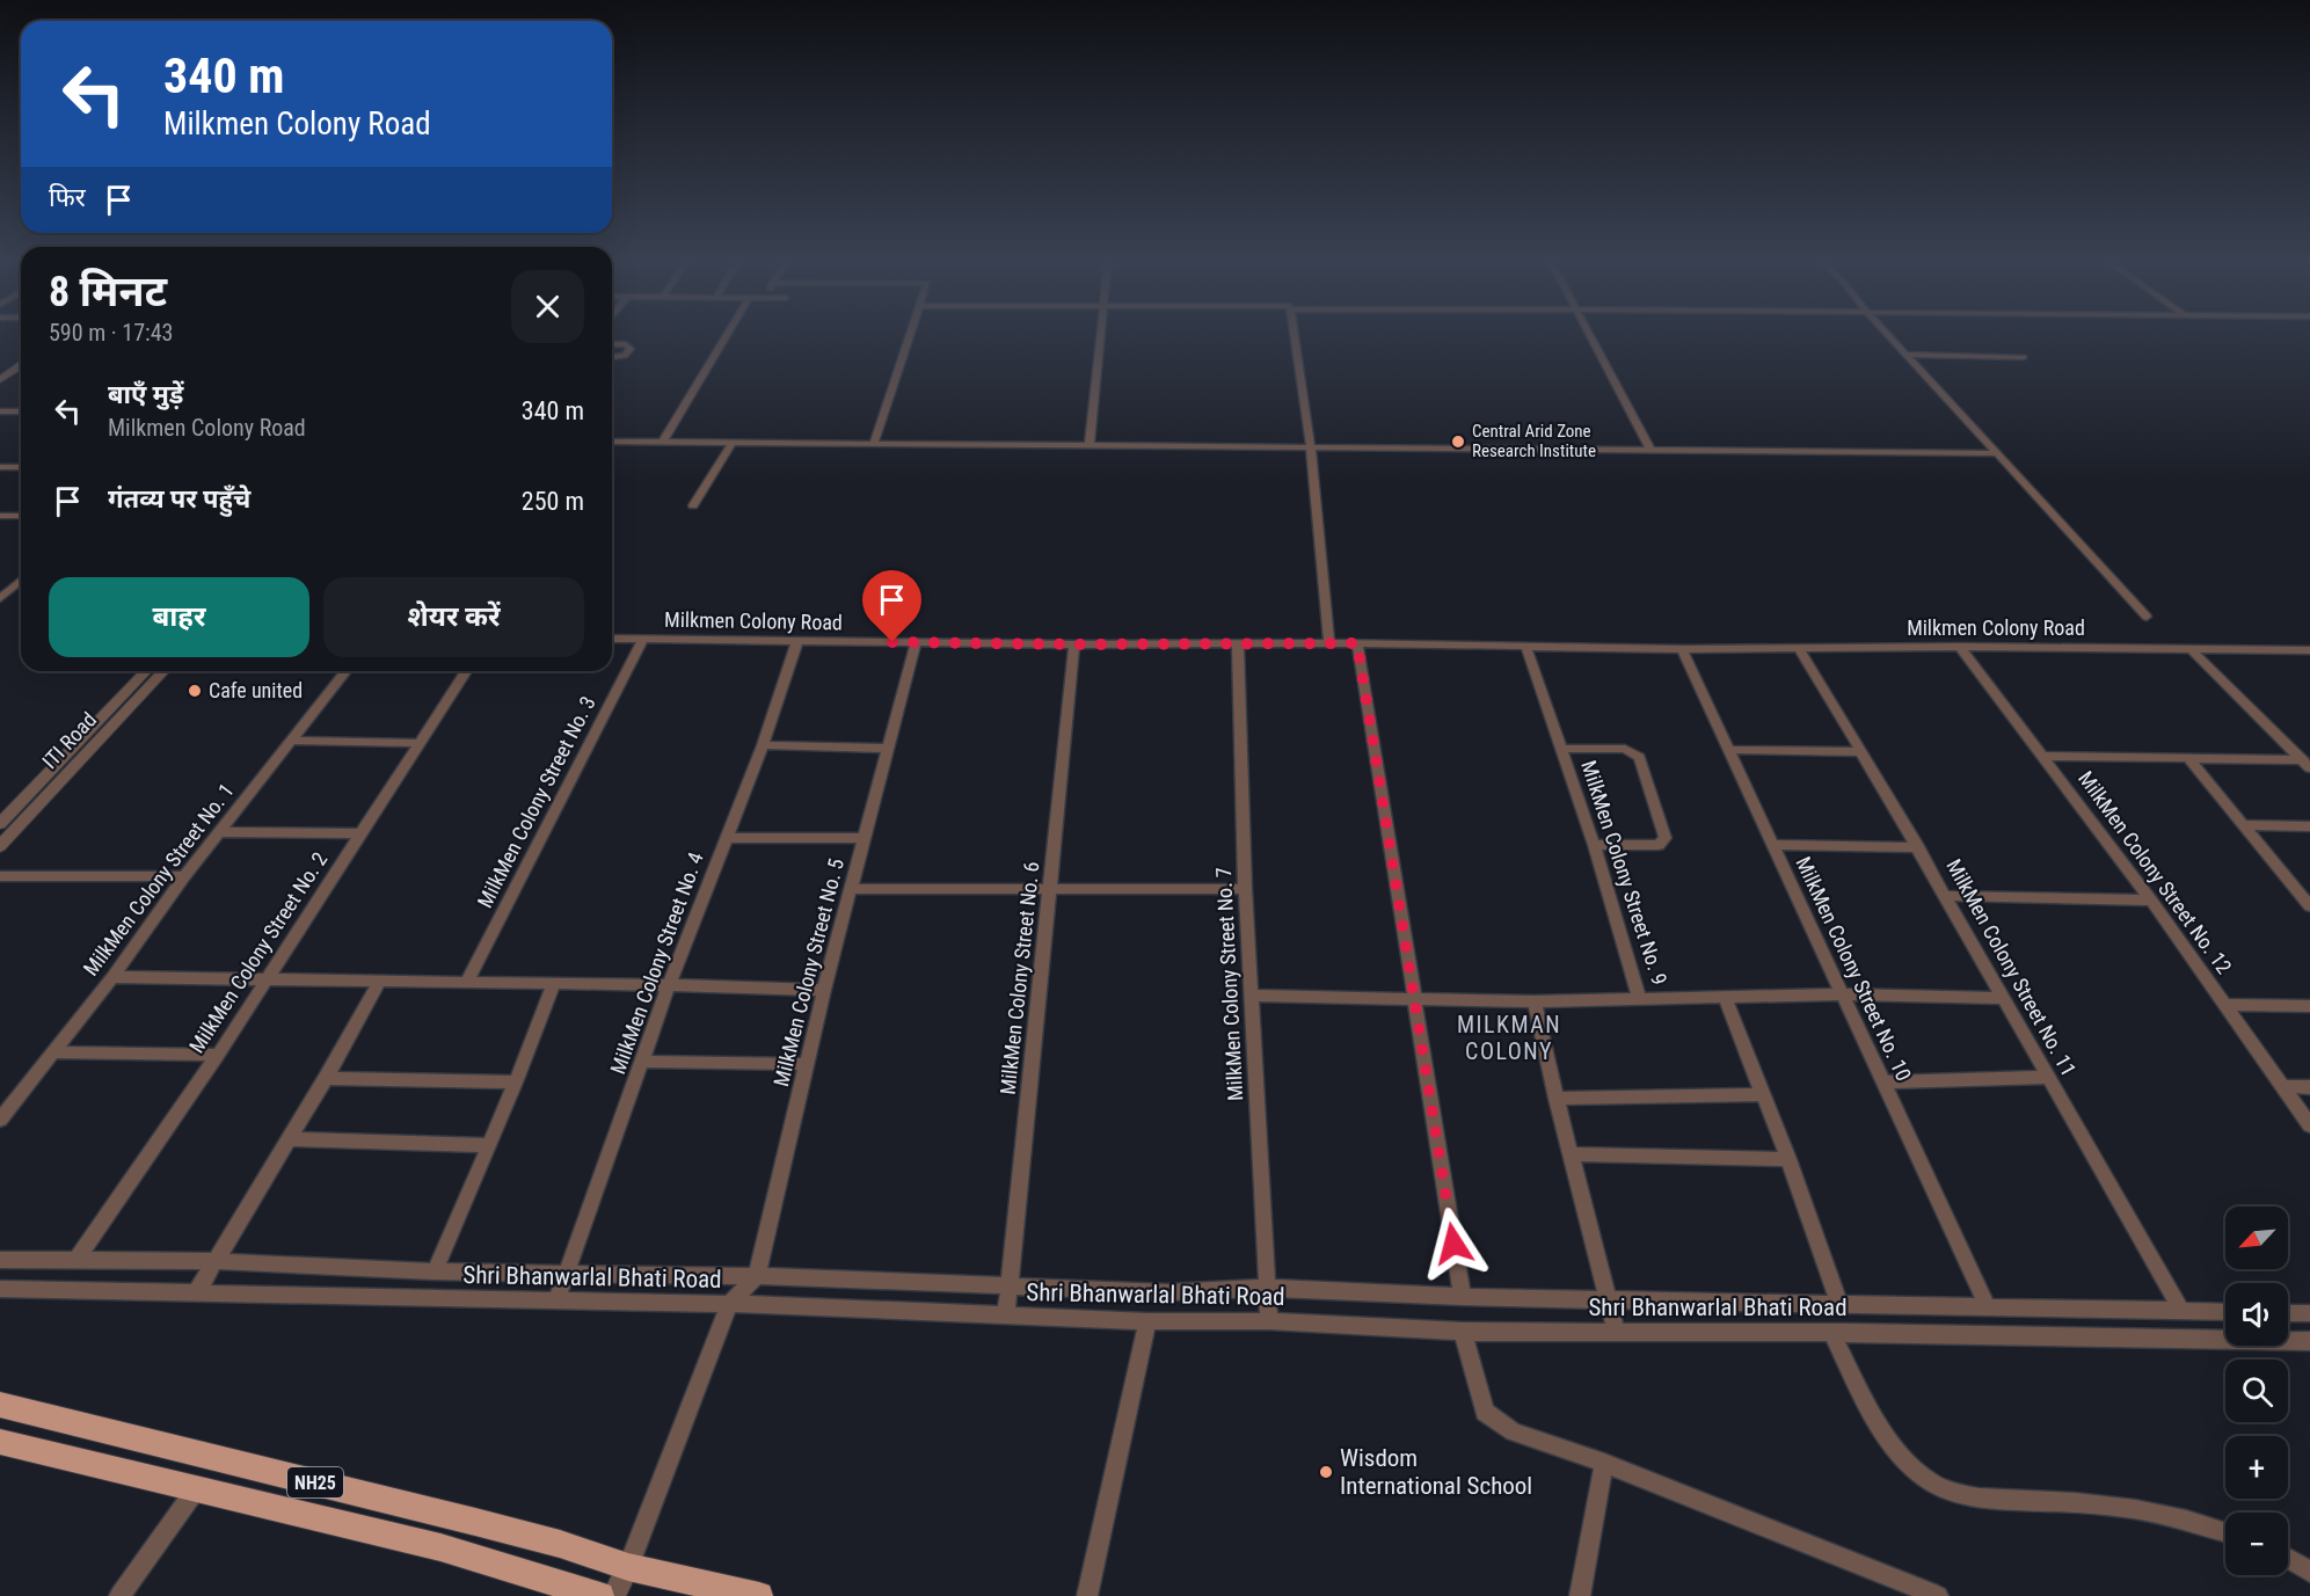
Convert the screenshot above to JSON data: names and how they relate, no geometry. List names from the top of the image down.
{
  "streets": {
    "main road": ["NH25"],
    "street": [
      "Milkmen Colony Road",
      "ITI Road",
      "MilkMen Colony Street No. 3",
      "MilkMen Colony Street No. 9",
      "MilkMen Colony Street No. 12",
      "MilkMen Colony Street No. 1",
      "MilkMen Colony Street No. 2",
      "MilkMen Colony Street No. 4",
      "MilkMen Colony Street No. 11",
      "MilkMen Colony Street No. 10",
      "MilkMen Colony Street No. 5",
      "MilkMen Colony Street No. 6",
      "MilkMen Colony Street No. 7",
      "Shri Bhanwarlal Bhati Road"
    ]
  },
  "crossings": [
    ["Milkmen Colony Road", "MilkMen Colony Street No. 3"],
    ["Milkmen Colony Road", "MilkMen Colony Street No. 9"],
    ["Milkmen Colony Road", "MilkMen Colony Street No. 12"],
    ["Milkmen Colony Road", "MilkMen Colony Street No. 4"],
    ["Milkmen Colony Road", "MilkMen Colony Street No. 11"],
    ["Milkmen Colony Road", "MilkMen Colony Street No. 10"],
    ["Milkmen Colony Road", "MilkMen Colony Street No. 5"],
    ["Milkmen Colony Road", "MilkMen Colony Street No. 6"],
    ["Milkmen Colony Road", "MilkMen Colony Street No. 7"],
    ["MilkMen Colony Street No. 9", "MilkMen Colony Street No. 11"],
    ["MilkMen Colony Street No. 9", "MilkMen Colony Street No. 10"],
    ["MilkMen Colony Street No. 2", "Shri Bhanwarlal Bhati Road"],
    ["MilkMen Colony Street No. 4", "Shri Bhanwarlal Bhati Road"],
    ["MilkMen Colony Street No. 11", "Shri Bhanwarlal Bhati Road"],
    ["MilkMen Colony Street No. 10", "Shri Bhanwarlal Bhati Road"],
    ["MilkMen Colony Street No. 5", "Shri Bhanwarlal Bhati Road"],
    ["MilkMen Colony Street No. 6", "Shri Bhanwarlal Bhati Road"],
    ["MilkMen Colony Street No. 7", "Shri Bhanwarlal Bhati Road"]
  ],
  "districts": ["MILKMAN COLONY"],
  "places": ["Central Arid Zone Research Institute", "Cafe united", "Wisdom International School"],
  "north": "bottom left",
  "page": {
    "turn": ["340 m", "Milkmen Colony Road"],
    "then": "फिर",
    "heading": ["8 मिनट", "590 m · 17:43"],
    "list": [
      {
        "name": "बाएँ मुड़ें",
        "note": "Milkmen Colony Road",
        "value": "340 m"
      },
      {
        "name": "गंतव्य पर पहुँचे",
        "value": "250 m"
      }
    ],
    "buttons": ["बाहर", "शेयर करें"],
    "map_buttons": ["+", "−"]
  }
}
